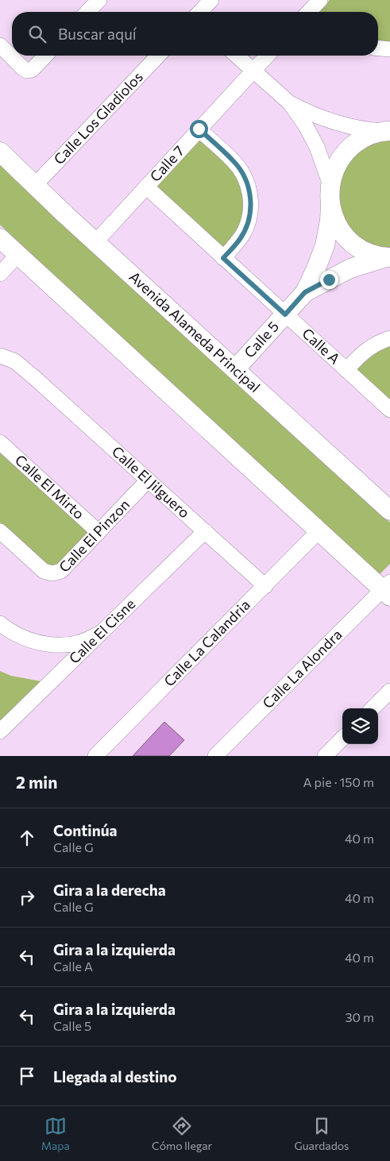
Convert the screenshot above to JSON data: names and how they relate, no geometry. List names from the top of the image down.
{
  "streets": {
    "street": [
      "Calle Los Gladiolos",
      "Calle 7",
      "Avenida Alameda Principal",
      "Calle 5",
      "Calle A",
      "Calle El Jilguero",
      "Calle El Mirto",
      "Calle El Pinzon",
      "Calle El Cisne",
      "Calle La Calandria",
      "Calle La Alondra"
    ]
  },
  "crossings": [
    ["Calle Los Gladiolos", "Avenida Alameda Principal"],
    ["Calle 7", "Avenida Alameda Principal"],
    ["Calle 7", "Calle A"],
    ["Avenida Alameda Principal", "Calle 5"],
    ["Calle 5", "Calle A"],
    ["Calle El Jilguero", "Calle El Pinzon"],
    ["Calle El Jilguero", "Calle El Cisne"],
    ["Calle El Jilguero", "Calle La Calandria"],
    ["Calle El Mirto", "Calle El Pinzon"]
  ],
  "page": {
    "search": "Buscar aquí",
    "heading": ["2 min", "A pie · 150 m"],
    "list": [
      ["Continúa", "Calle G", "40 m"],
      ["Gira a la derecha", "Calle G", "40 m"],
      ["Gira a la izquierda", "Calle A", "40 m"],
      ["Gira a la izquierda", "Calle 5", "30 m"],
      "Llegada al destino"
    ],
    "nav": ["Mapa", "Cómo llegar", "Guardados"]
  }
}
